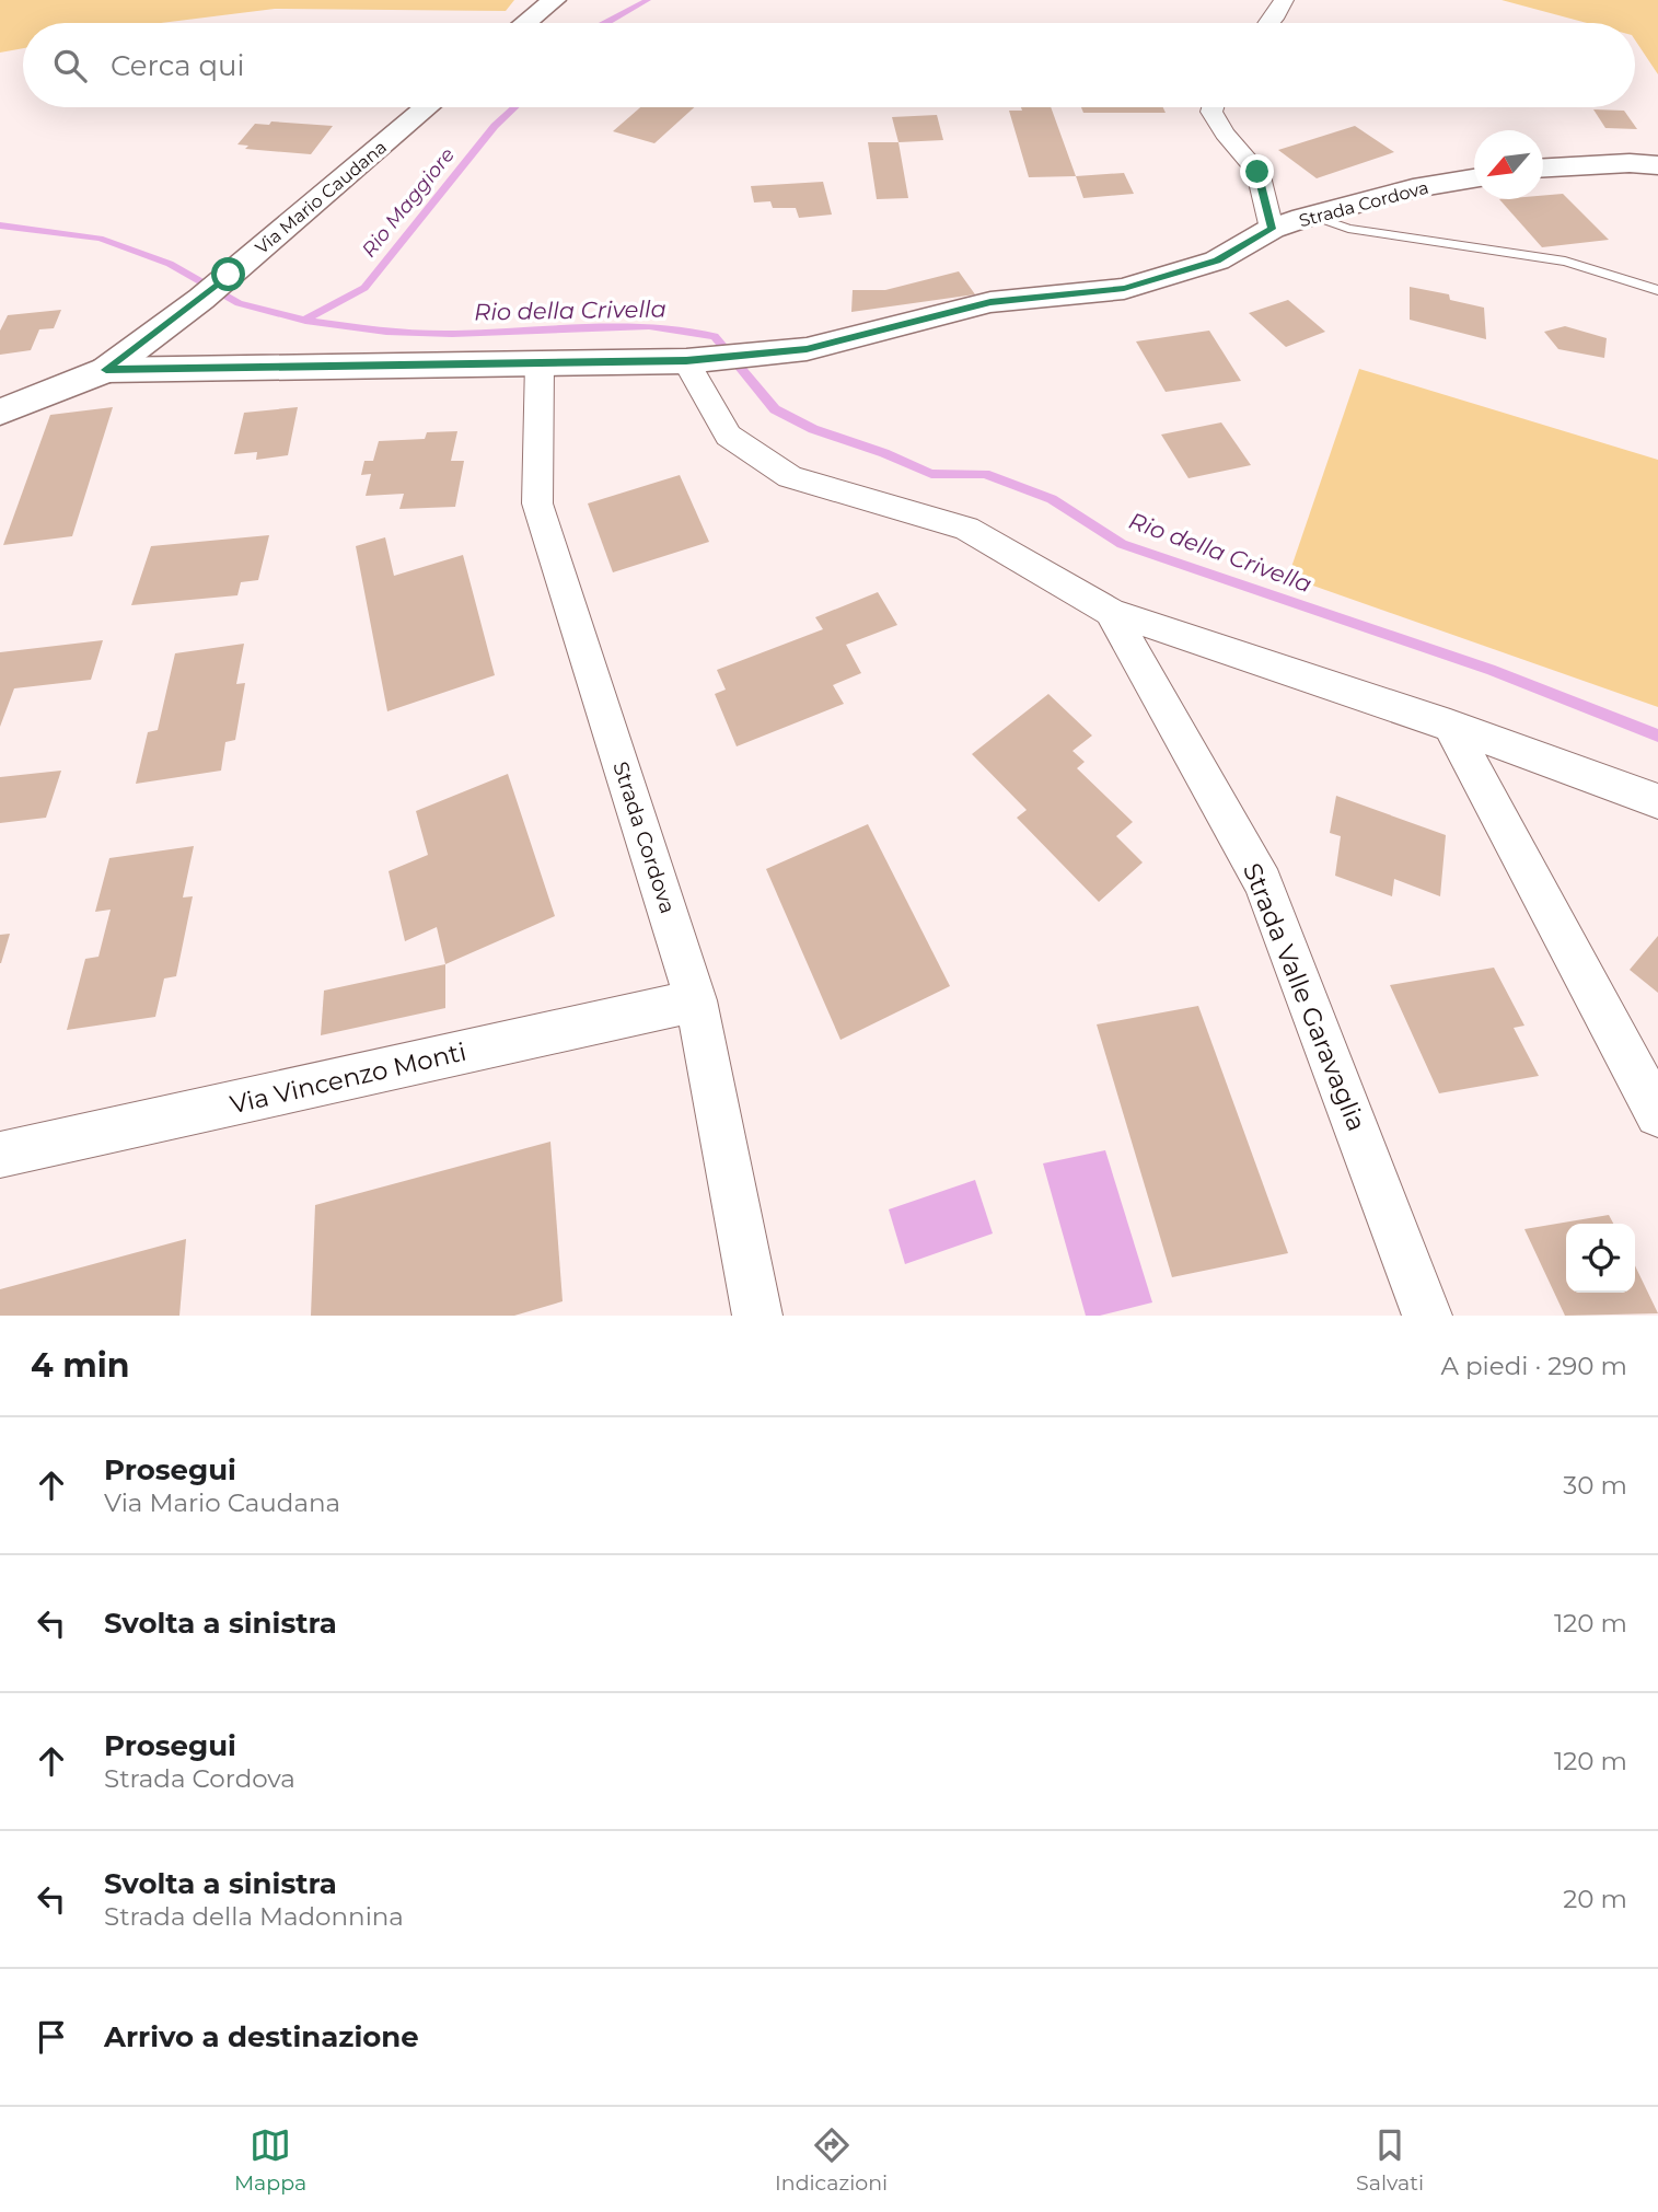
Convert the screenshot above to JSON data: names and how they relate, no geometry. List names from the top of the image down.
{
  "streets": {
    "street": [
      "Via Mario Caudana",
      "Strada Cordova",
      "Strada Valle Garavaglia",
      "Via Vincenzo Monti"
    ]
  },
  "crossings": [
    ["Via Mario Caudana", "Strada Cordova"],
    ["Strada Cordova", "Via Vincenzo Monti"]
  ],
  "water": ["Rio Maggiore", "Rio della Crivella"],
  "north": "bottom left",
  "page": {
    "search": "Cerca qui",
    "heading": ["4 min", "A piedi · 290 m"],
    "list": [
      ["Prosegui", "Via Mario Caudana", "30 m"],
      ["Svolta a sinistra", "120 m"],
      ["Prosegui", "Strada Cordova", "120 m"],
      ["Svolta a sinistra", "Strada della Madonnina", "20 m"],
      "Arrivo a destinazione"
    ],
    "nav": ["Mappa", "Indicazioni", "Salvati"]
  }
}
